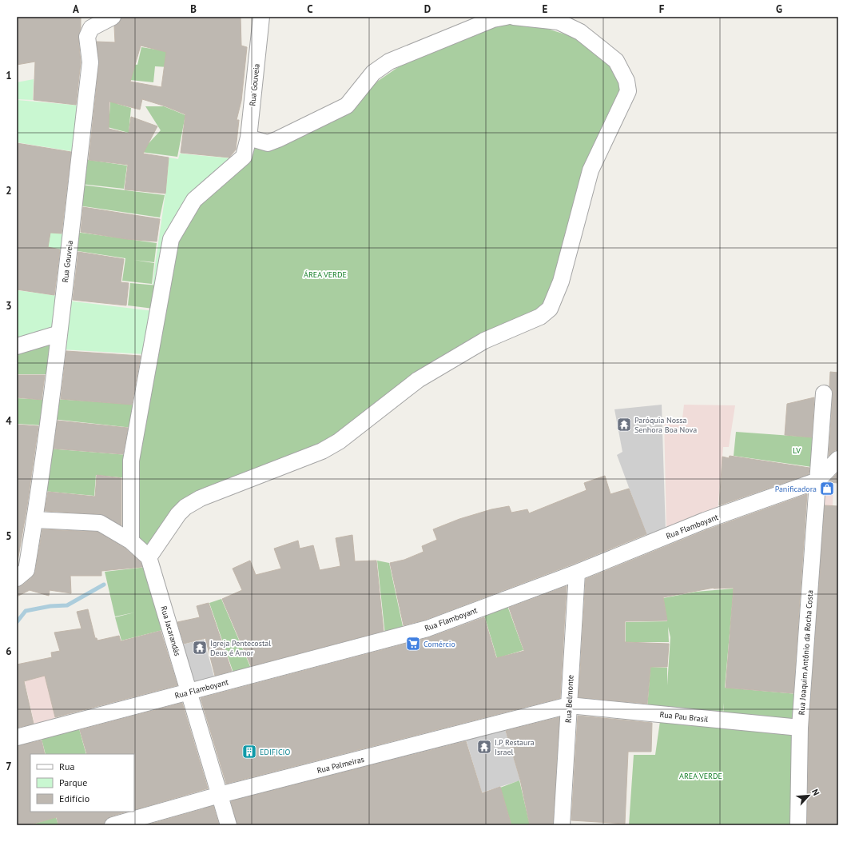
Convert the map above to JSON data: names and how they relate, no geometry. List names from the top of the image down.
{
  "streets": {
    "street": [
      "Rua Gouveia",
      "Rua Flamboyant",
      "Rua Jacarandás",
      "Rua Joaquim Antônio da Rocha Costa",
      "Rua Belmonte",
      "Rua Pau Brasil",
      "Rua Palmeiras"
    ]
  },
  "crossings": [
    ["Rua Gouveia", "Rua Jacarandás"],
    ["Rua Flamboyant", "Rua Jacarandás"],
    ["Rua Flamboyant", "Rua Joaquim Antônio da Rocha Costa"],
    ["Rua Flamboyant", "Rua Belmonte"],
    ["Rua Jacarandás", "Rua Palmeiras"],
    ["Rua Joaquim Antônio da Rocha Costa", "Rua Pau Brasil"],
    ["Rua Belmonte", "Rua Pau Brasil"],
    ["Rua Belmonte", "Rua Palmeiras"],
    ["Rua Pau Brasil", "Rua Palmeiras"]
  ],
  "parks": ["ÁREA VERDE", "LV", "AREA VERDE"],
  "places": {
    "temple": ["Paróquia Nossa Senhora Boa Nova", "Igreja Pentecostal Deus é Amor", "I.P Restaura Israel"],
    "shop": ["Panificadora"],
    "supermarket": ["Comércio"],
    "building": ["EDIFICIO"]
  },
  "legend": ["Rua", "Parque", "Edifício"],
  "north": "top right",
  "grid": {
    "columns": [
      "A",
      "B",
      "C",
      "D",
      "E",
      "F",
      "G"
    ],
    "rows": [
      "1",
      "2",
      "3",
      "4",
      "5",
      "6",
      "7"
    ]
  }
}
